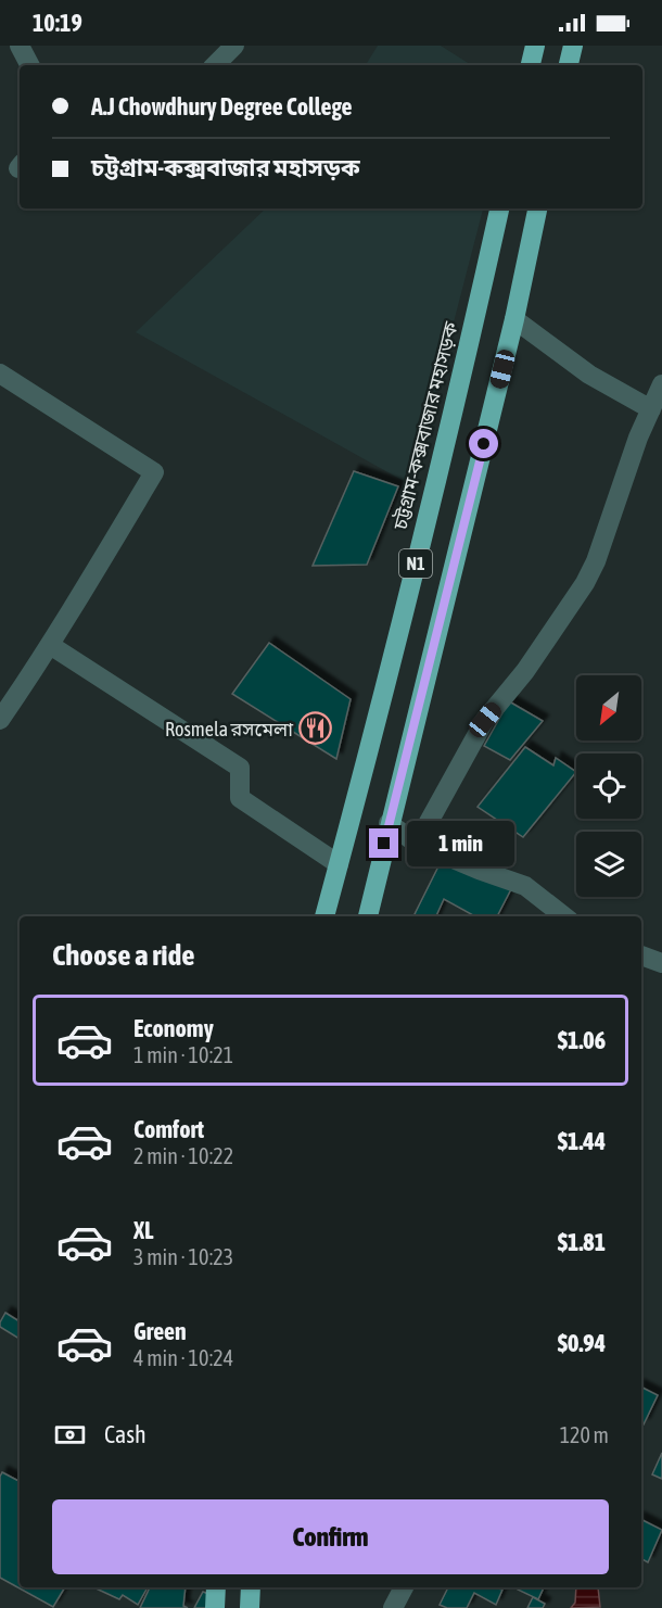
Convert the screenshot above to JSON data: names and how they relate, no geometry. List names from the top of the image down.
{
  "streets": {
    "highway": ["চট্টগ্রাম-কক্সবাজার মহাসড়ক", "N1"]
  },
  "places": {
    "restaurant": ["Rosmela রসমেলা"]
  },
  "north": "bottom left",
  "page": {
    "status": "10:19",
    "banner": ["A.J Chowdhury Degree College", "চট্টগ্রাম-কক্সবাজার মহাসড়ক"],
    "bubble": "1 min",
    "heading": "Choose a ride",
    "list": [
      {
        "name": "Economy",
        "note": "1 min · 10:21",
        "value": "$1.06"
      },
      {
        "name": "Comfort",
        "note": "2 min · 10:22",
        "value": "$1.44"
      },
      {
        "name": "XL",
        "note": "3 min · 10:23",
        "value": "$1.81"
      },
      {
        "name": "Green",
        "note": "4 min · 10:24",
        "value": "$0.94"
      }
    ],
    "pay": ["Cash", "120 m"],
    "buttons": "Confirm"
  }
}
